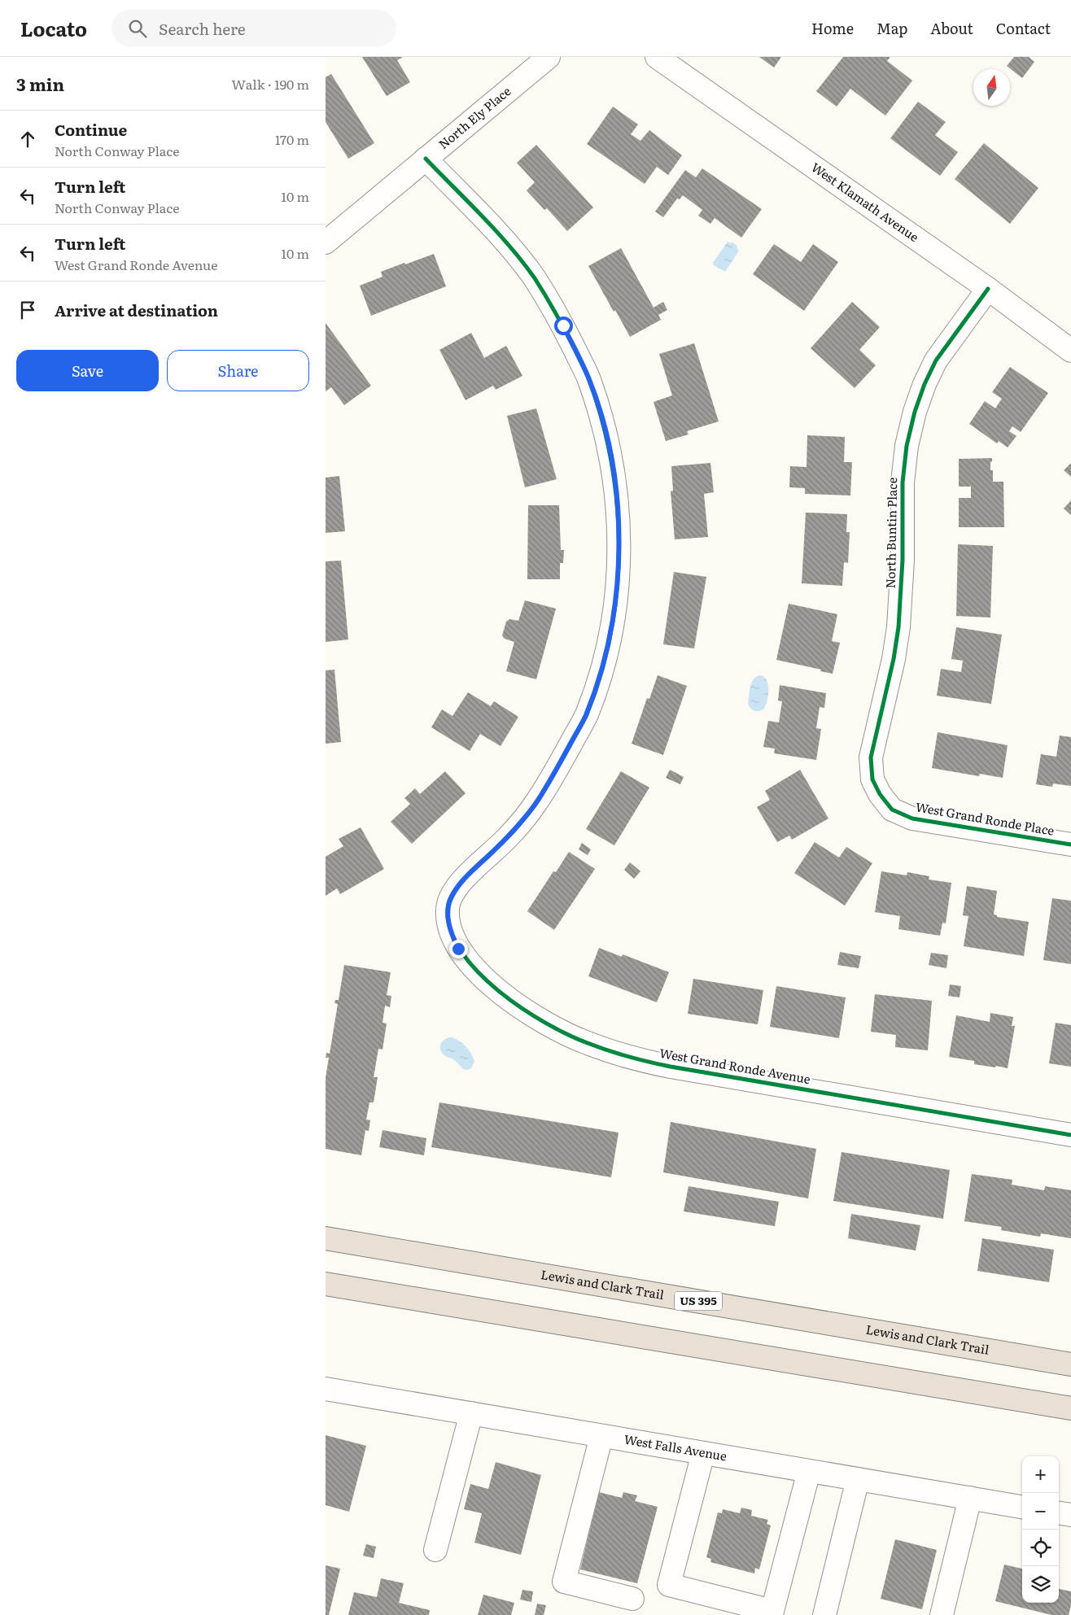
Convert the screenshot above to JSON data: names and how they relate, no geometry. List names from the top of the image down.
{
  "streets": {
    "highway": ["Lewis and Clark Trail", "US 395"],
    "street": [
      "North Ely Place",
      "West Klamath Avenue",
      "North Buntin Place",
      "West Grand Ronde Place",
      "West Grand Ronde Avenue",
      "West Falls Avenue"
    ]
  },
  "crossings": [
    ["North Ely Place", "West Grand Ronde Avenue"],
    ["West Klamath Avenue", "North Buntin Place"],
    ["North Buntin Place", "West Grand Ronde Place"]
  ],
  "north": "top",
  "page": {
    "header": "Locato",
    "search": "Search here",
    "nav": [
      "Home",
      "Map",
      "About",
      "Contact"
    ],
    "heading": ["3 min", "Walk · 190 m"],
    "list": [
      ["Continue", "North Conway Place", "170 m"],
      ["Turn left", "North Conway Place", "10 m"],
      ["Turn left", "West Grand Ronde Avenue", "10 m"],
      "Arrive at destination"
    ],
    "buttons": ["Save", "Share"],
    "map_buttons": ["+", "−"]
  }
}
